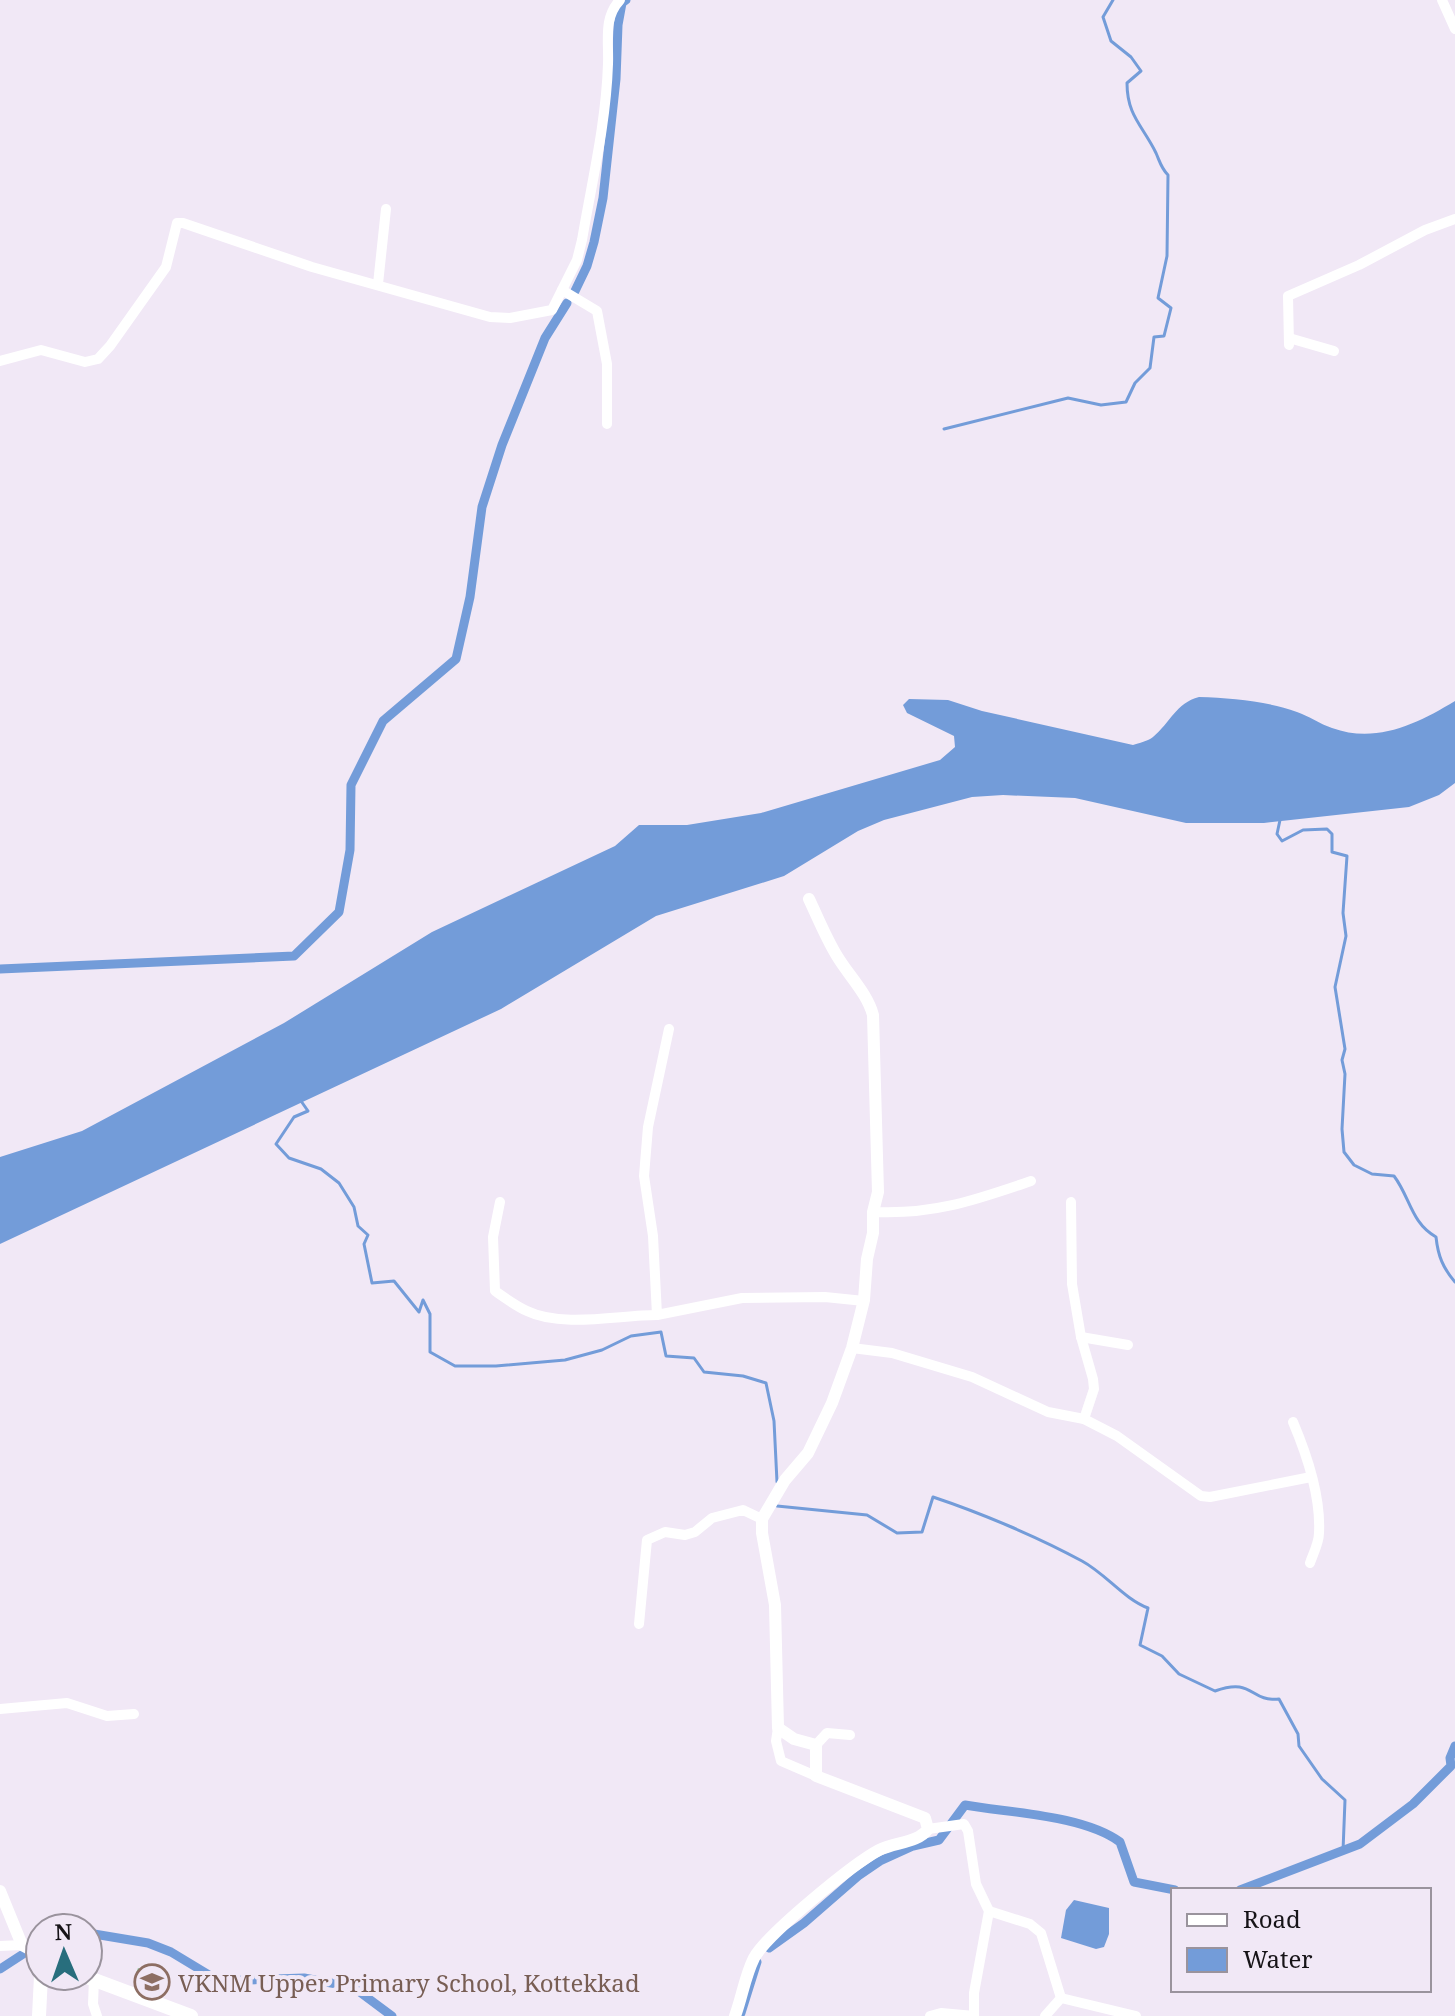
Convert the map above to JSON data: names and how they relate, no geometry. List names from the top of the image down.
{
  "places": {
    "school or university": ["VKNM Upper Primary School, Kottekkad"]
  },
  "legend": ["Road", "Water"],
  "north": "top"
}
